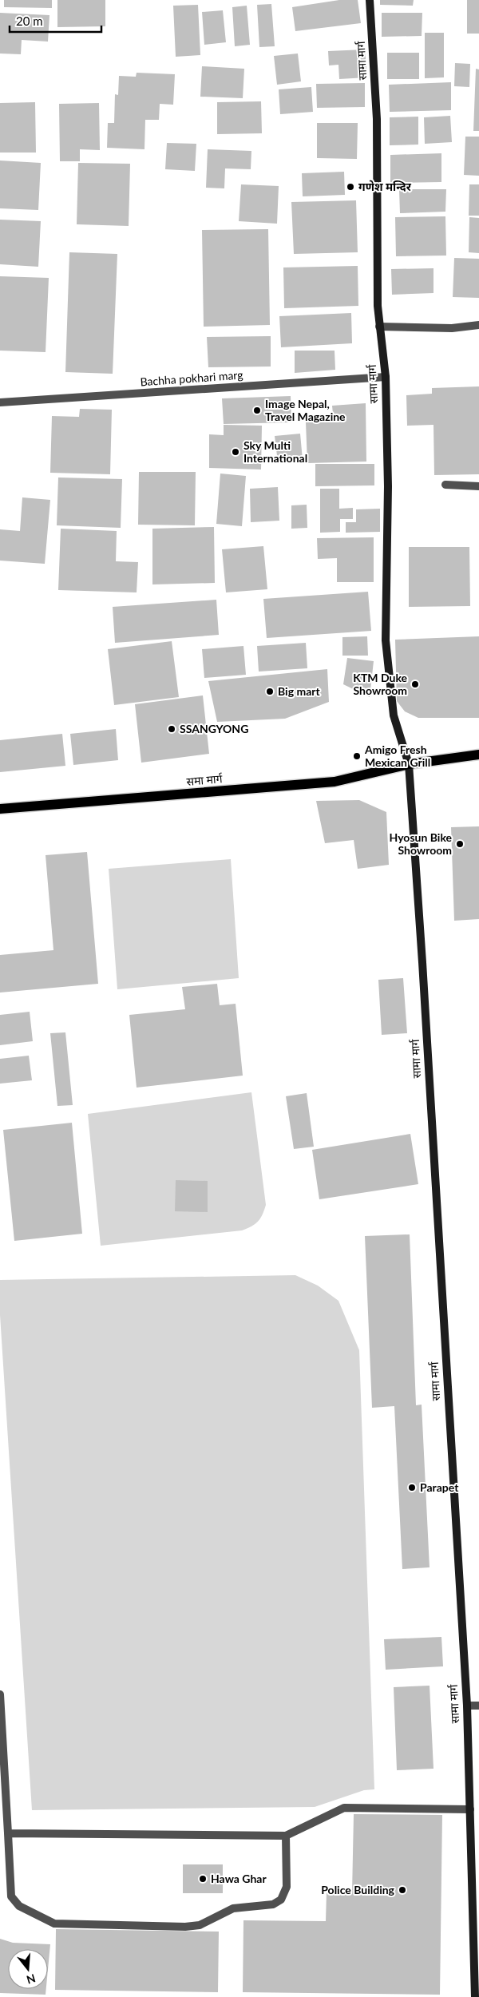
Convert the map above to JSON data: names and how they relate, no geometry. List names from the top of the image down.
{
  "streets": {
    "main road": ["सामा मार्ग", "समा मार्ग"],
    "street": ["Bachha pokhari marg"]
  },
  "crossings": [
    ["सामा मार्ग", "Bachha pokhari marg"],
    ["सामा मार्ग", "समा मार्ग"]
  ],
  "places": [
    "गणेश मन्दिर",
    "Image Nepal, Travel Magazine",
    "Sky Multi International",
    "KTM Duke Showroom",
    "Big mart",
    "SSANGYONG",
    "Amigo Fresh Mexican Grill",
    "Hyosun Bike Showroom",
    "Parapet",
    "Hawa Ghar",
    "Police Building"
  ],
  "scale_bar": "20 m",
  "north": "bottom"
}
